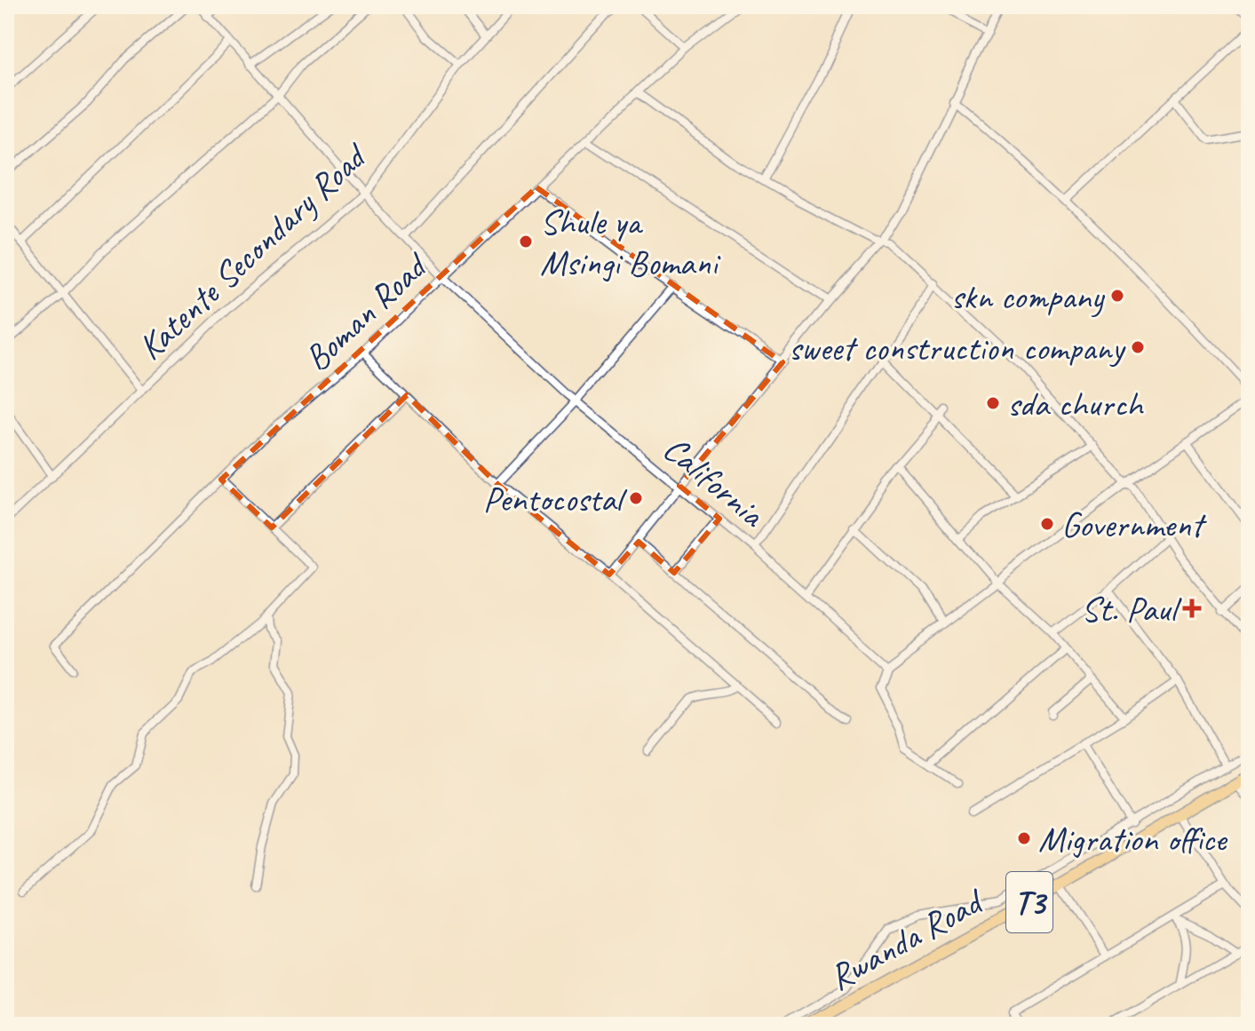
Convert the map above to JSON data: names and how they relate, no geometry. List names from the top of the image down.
{
  "streets": {
    "highway": ["T3", "Rwanda Road"],
    "street": ["Katente Secondary Road", "Boman Road", "California"]
  },
  "crossings": [
    ["Katente Secondary Road", "California"],
    ["Boman Road", "California"]
  ],
  "places": {
    "other": [
      "Shule ya Msingi Bomani",
      "skn company",
      "sweet construction company",
      "sda church",
      "Pentocostal",
      "Government",
      "Migration office"
    ],
    "health": ["St. Paul"]
  }
}
